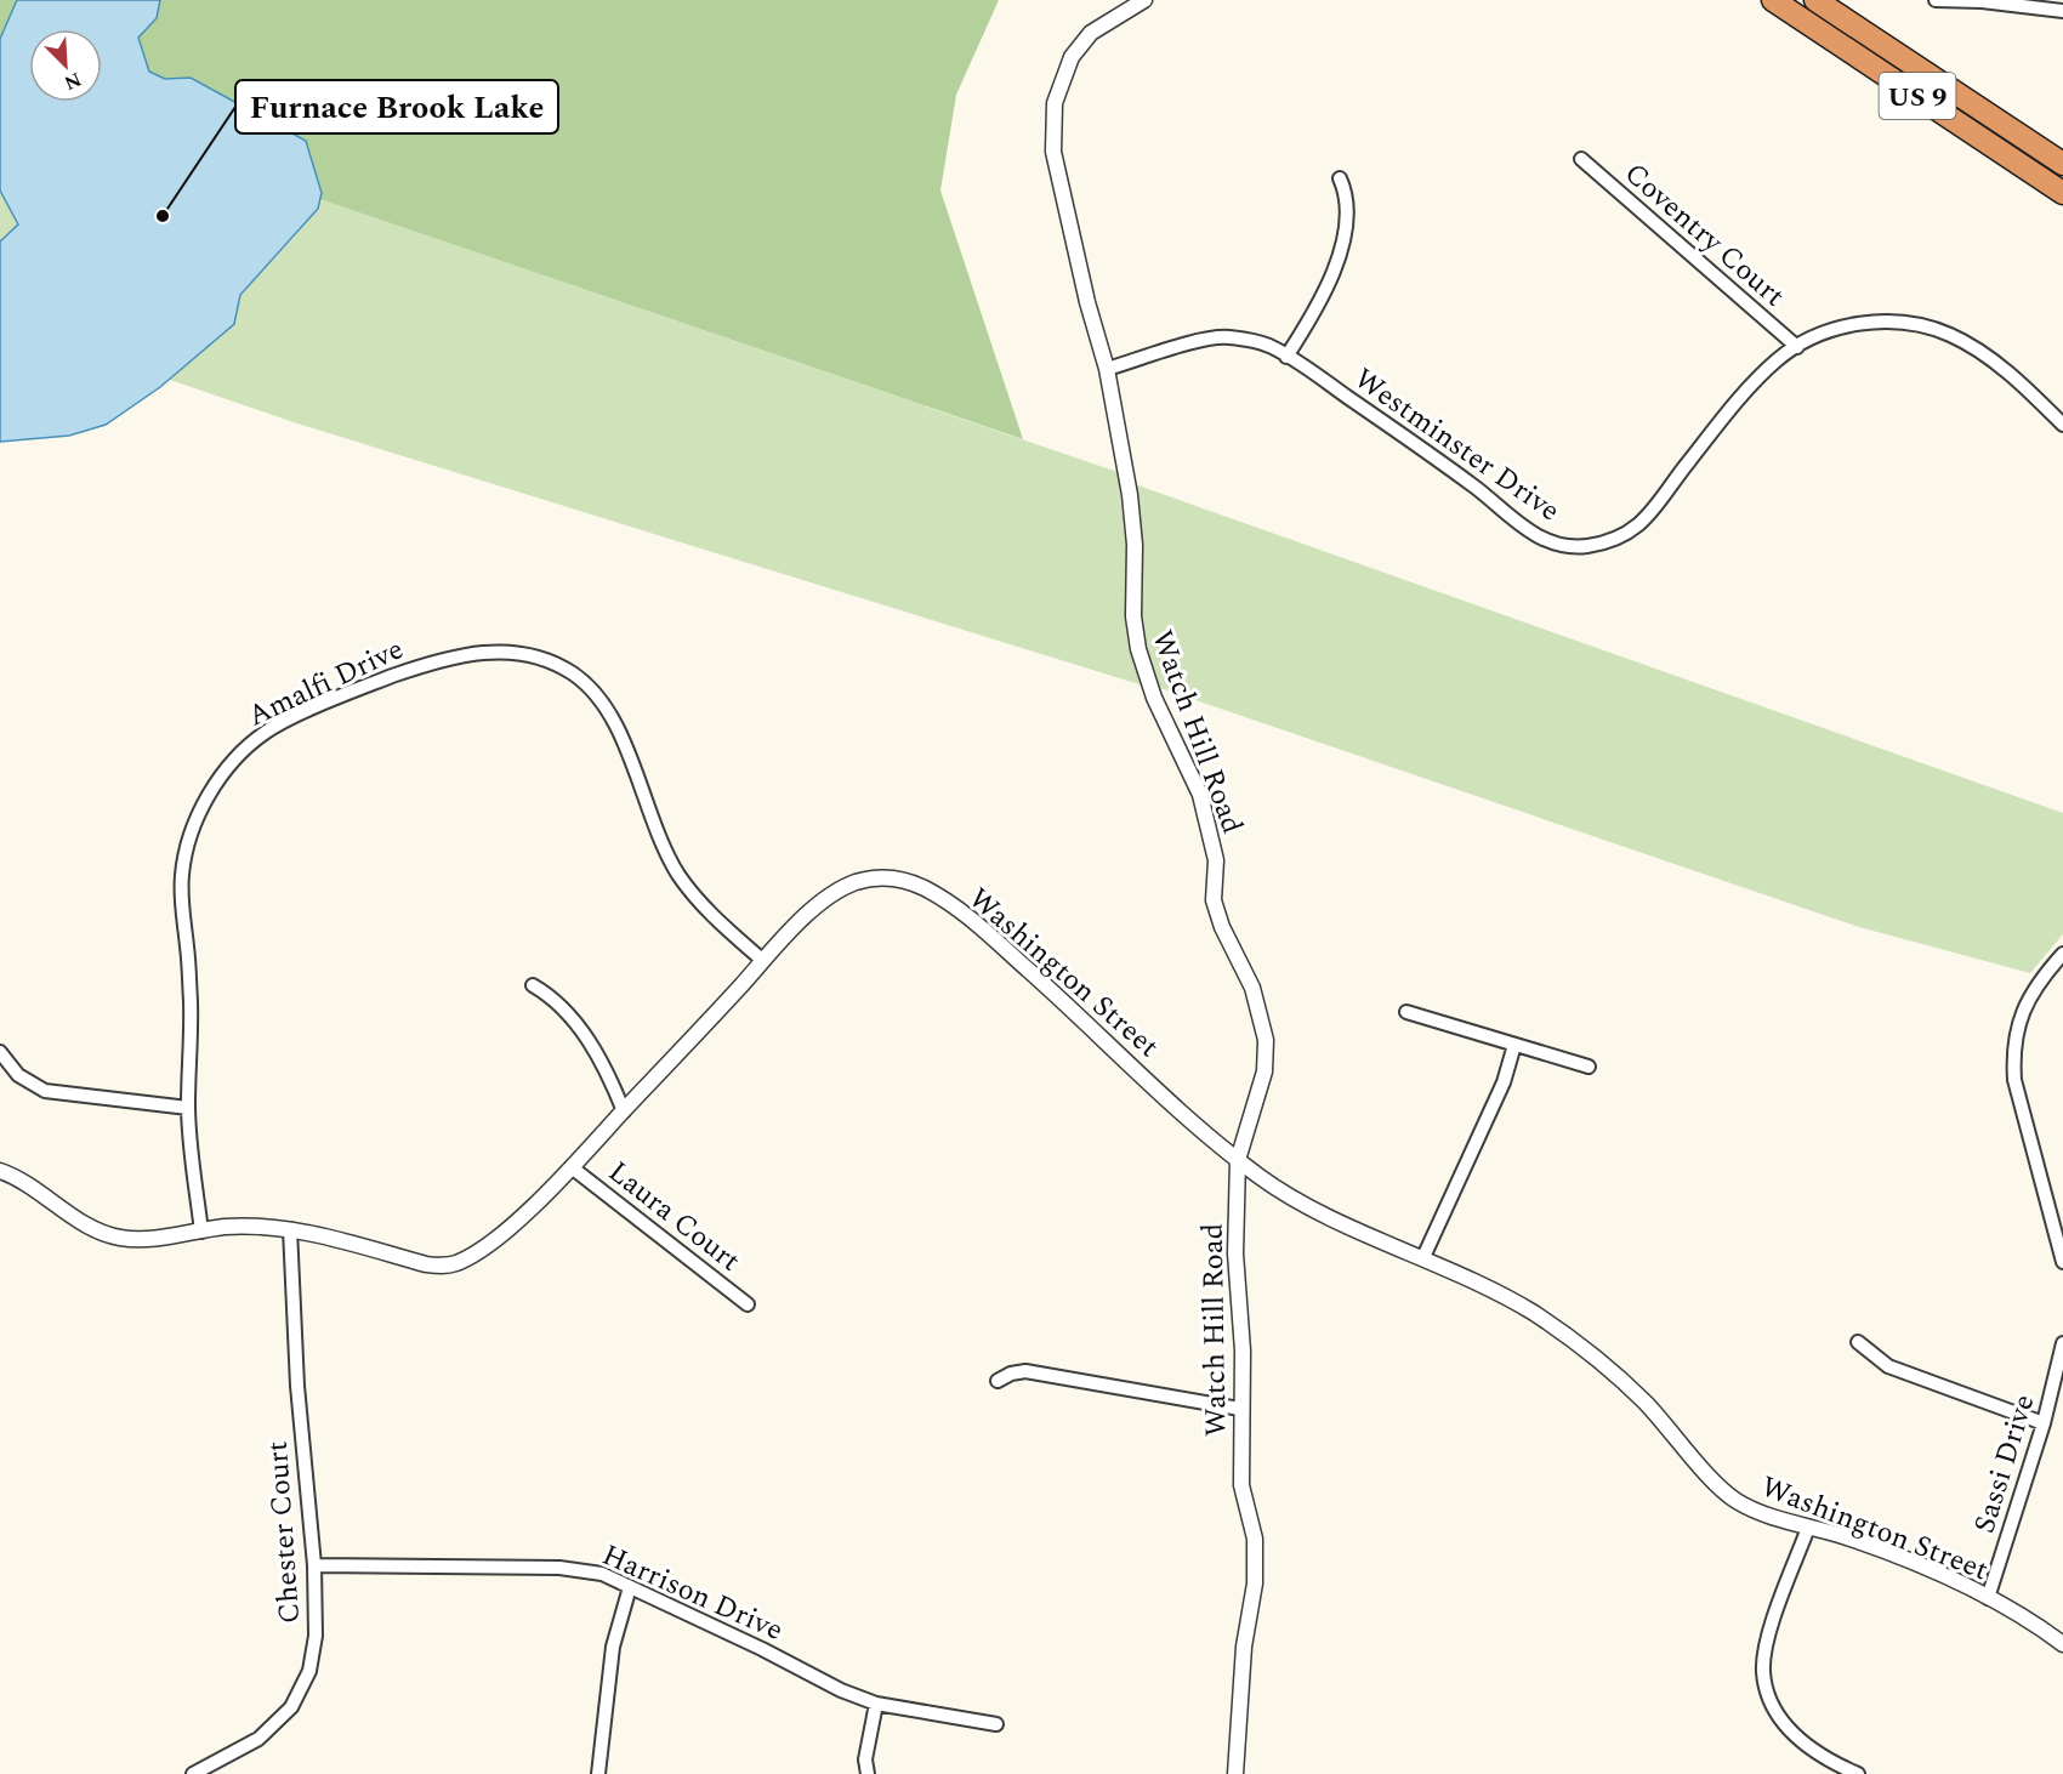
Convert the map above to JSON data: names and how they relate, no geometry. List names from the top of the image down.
{
  "streets": {
    "highway": ["US 9"],
    "street": [
      "Coventry Court",
      "Westminster Drive",
      "Amalfi Drive",
      "Watch Hill Road",
      "Washington Street",
      "Laura Court",
      "Sassi Drive",
      "Chester Court",
      "Harrison Drive"
    ]
  },
  "crossings": [
    ["Coventry Court", "Westminster Drive"],
    ["Westminster Drive", "Watch Hill Road"],
    ["Amalfi Drive", "Washington Street"],
    ["Watch Hill Road", "Washington Street"],
    ["Washington Street", "Laura Court"],
    ["Washington Street", "Sassi Drive"],
    ["Washington Street", "Chester Court"],
    ["Chester Court", "Harrison Drive"]
  ],
  "places": ["Furnace Brook Lake"],
  "north": "bottom right"
}
